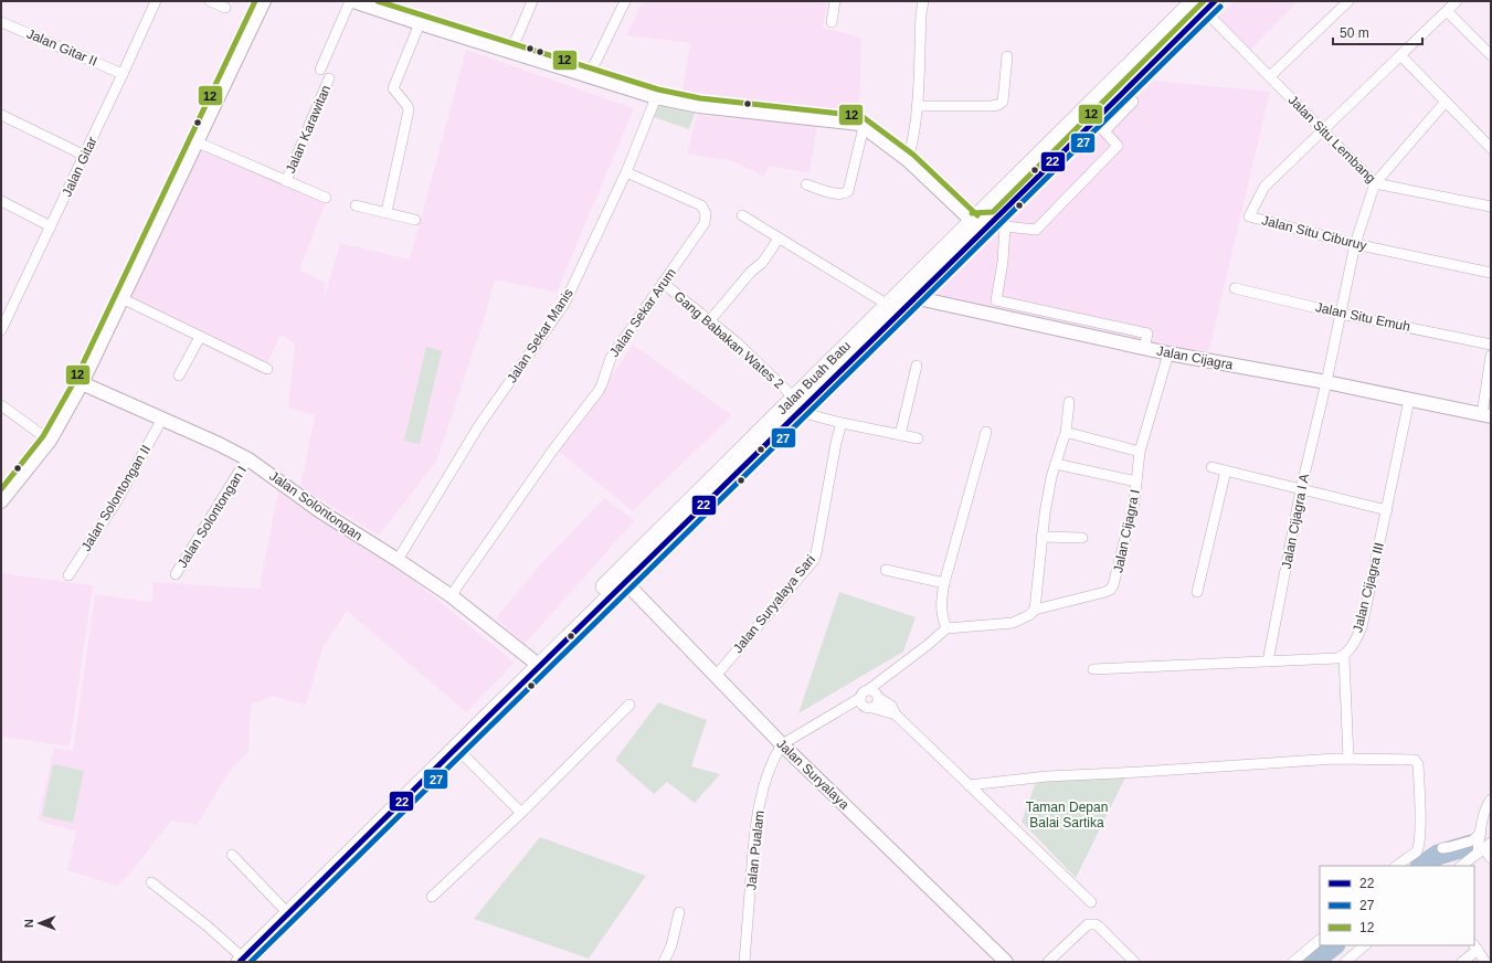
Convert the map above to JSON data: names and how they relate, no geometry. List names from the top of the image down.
{
  "streets": {
    "main road": ["Jalan Buah Batu"],
    "street": [
      "Jalan Gitar II",
      "Jalan Karawitan",
      "Jalan Situ Lembang",
      "Jalan Gitar",
      "Jalan Situ Ciburuy",
      "Jalan Sekar Arum",
      "Jalan Situ Emuh",
      "Jalan Sekar Manis",
      "Gang Babakan Wates 2",
      "Jalan Cijagra",
      "Jalan Solontongan II",
      "Jalan Solontongan",
      "Jalan Solontongan I",
      "Jalan Cijagra I A",
      "Jalan Cijagra I",
      "Jalan Cijagra III",
      "Jalan Suryalaya Sari",
      "Jalan Suryalaya",
      "Jalan Pualam"
    ]
  },
  "crossings": [
    ["Jalan Gitar II", "Jalan Gitar"],
    ["Jalan Situ Lembang", "Jalan Situ Ciburuy"],
    ["Jalan Situ Lembang", "Jalan Buah Batu"],
    ["Jalan Situ Lembang", "Jalan Cijagra I A"],
    ["Jalan Situ Ciburuy", "Jalan Cijagra I A"],
    ["Jalan Sekar Arum", "Jalan Sekar Manis"],
    ["Jalan Sekar Arum", "Gang Babakan Wates 2"],
    ["Jalan Sekar Arum", "Jalan Solontongan"],
    ["Jalan Situ Emuh", "Jalan Cijagra I A"],
    ["Jalan Sekar Manis", "Jalan Solontongan"],
    ["Gang Babakan Wates 2", "Jalan Buah Batu"],
    ["Jalan Cijagra", "Jalan Buah Batu"],
    ["Jalan Cijagra", "Jalan Cijagra I A"],
    ["Jalan Cijagra", "Jalan Cijagra I"],
    ["Jalan Cijagra", "Jalan Cijagra III"],
    ["Jalan Buah Batu", "Jalan Solontongan"],
    ["Jalan Buah Batu", "Jalan Suryalaya"],
    ["Jalan Solontongan II", "Jalan Solontongan"],
    ["Jalan Solontongan", "Jalan Solontongan I"],
    ["Jalan Suryalaya Sari", "Jalan Suryalaya"],
    ["Jalan Suryalaya", "Jalan Pualam"]
  ],
  "parks": ["Taman Depan Balai Sartika"],
  "lines": ["transit line 22", "transit line 12", "transit line 27"],
  "legend": ["22", "27", "12"],
  "scale_bar": "50 m",
  "north": "left"
}
